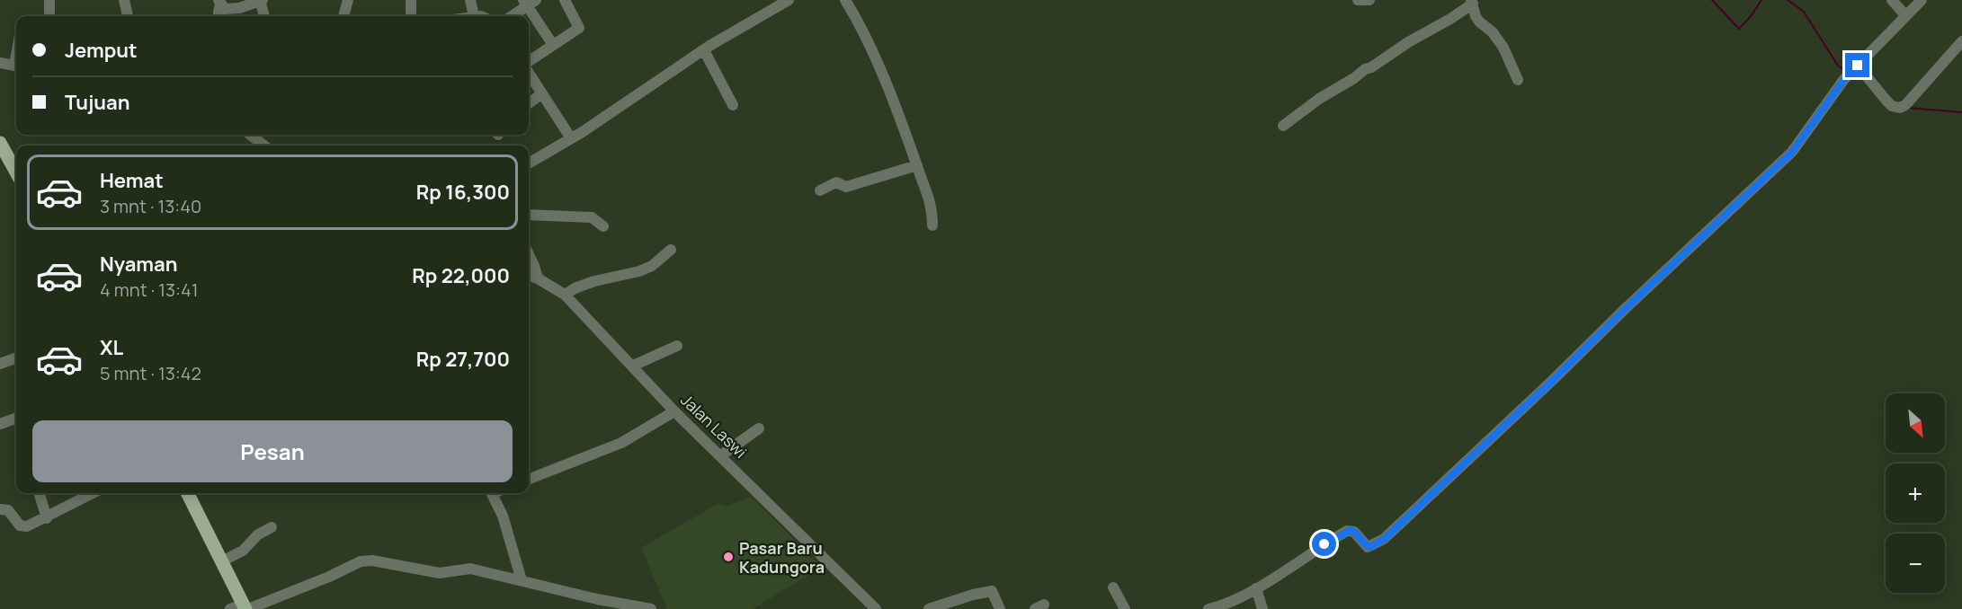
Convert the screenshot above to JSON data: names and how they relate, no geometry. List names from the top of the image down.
{
  "streets": {
    "street": ["Jalan Laswi"]
  },
  "places": ["Pasar Baru Kadungora"],
  "north": "bottom right",
  "page": {
    "banner": ["Jemput", "Tujuan"],
    "list": [
      {
        "name": "Hemat",
        "note": "3 mnt · 13:40",
        "value": "Rp 16,300"
      },
      {
        "name": "Nyaman",
        "note": "4 mnt · 13:41",
        "value": "Rp 22,000"
      },
      {
        "name": "XL",
        "note": "5 mnt · 13:42",
        "value": "Rp 27,700"
      }
    ],
    "map_buttons": ["+", "−"],
    "buttons": "Pesan"
  }
}
